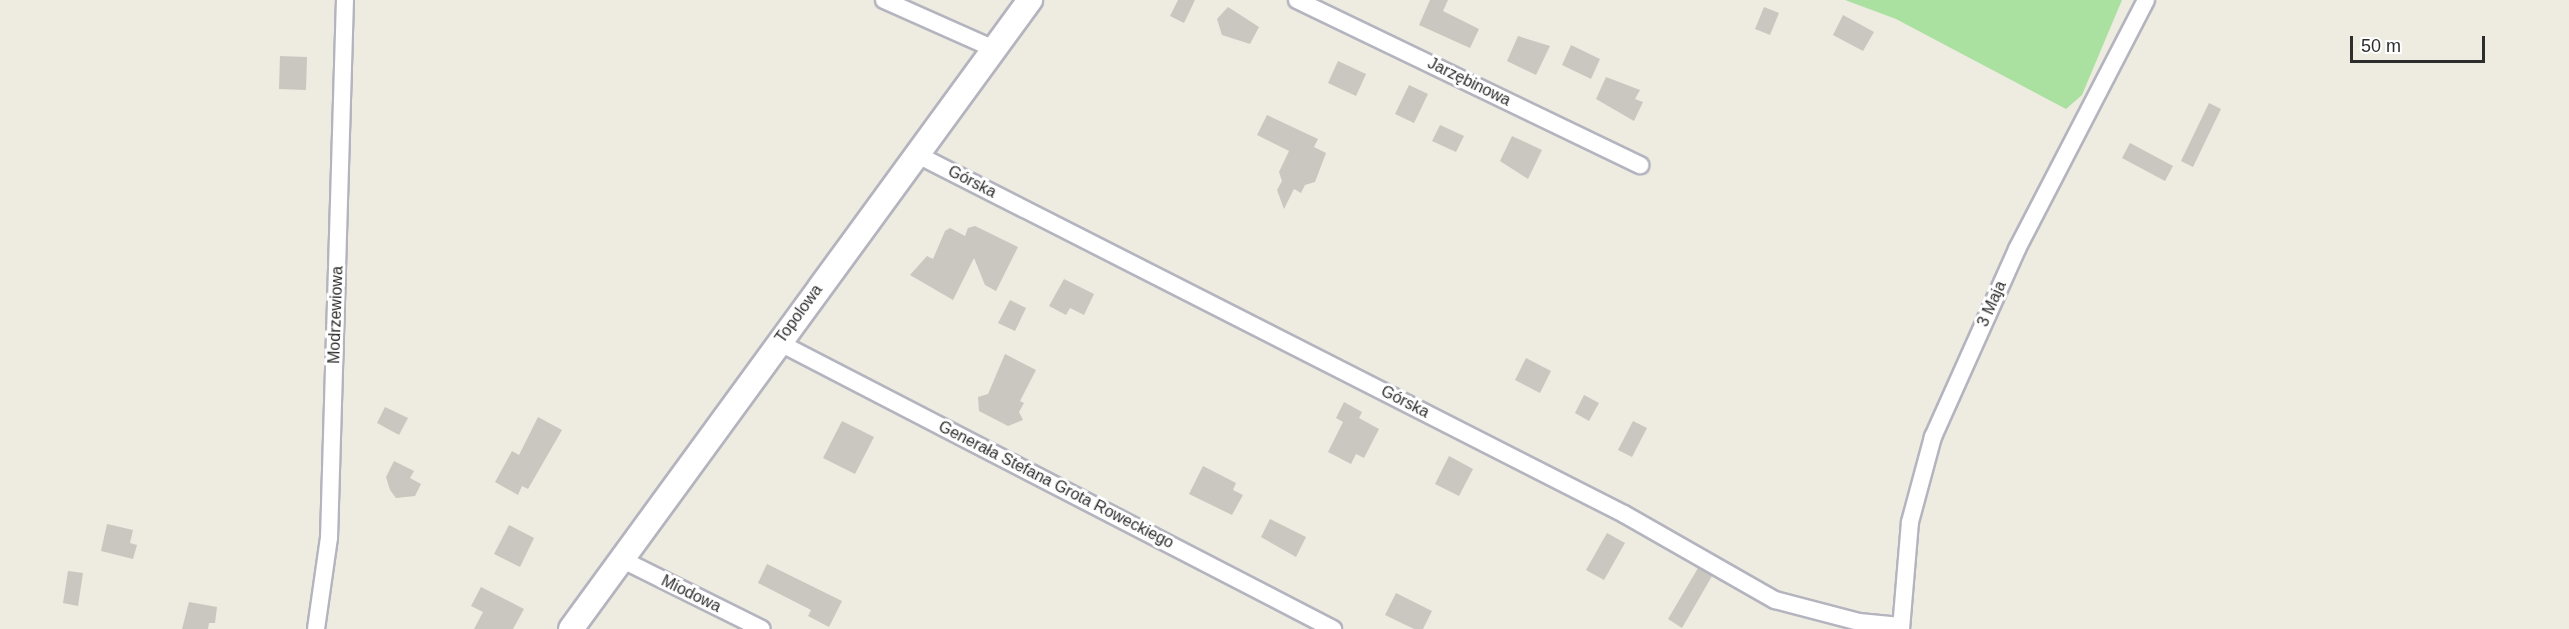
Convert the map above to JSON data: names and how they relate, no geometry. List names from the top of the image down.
{
  "streets": {
    "street": [
      "Jarzębinowa",
      "Górska",
      "3 Maja",
      "Topolowa",
      "Modrzewiowa",
      "Generała Stefana Grota Roweckiego",
      "Miodowa"
    ]
  },
  "crossings": [
    ["Górska", "3 Maja"],
    ["Górska", "Topolowa"],
    ["Topolowa", "Generała Stefana Grota Roweckiego"],
    ["Topolowa", "Miodowa"]
  ],
  "scale_bar": "50 m"
}
